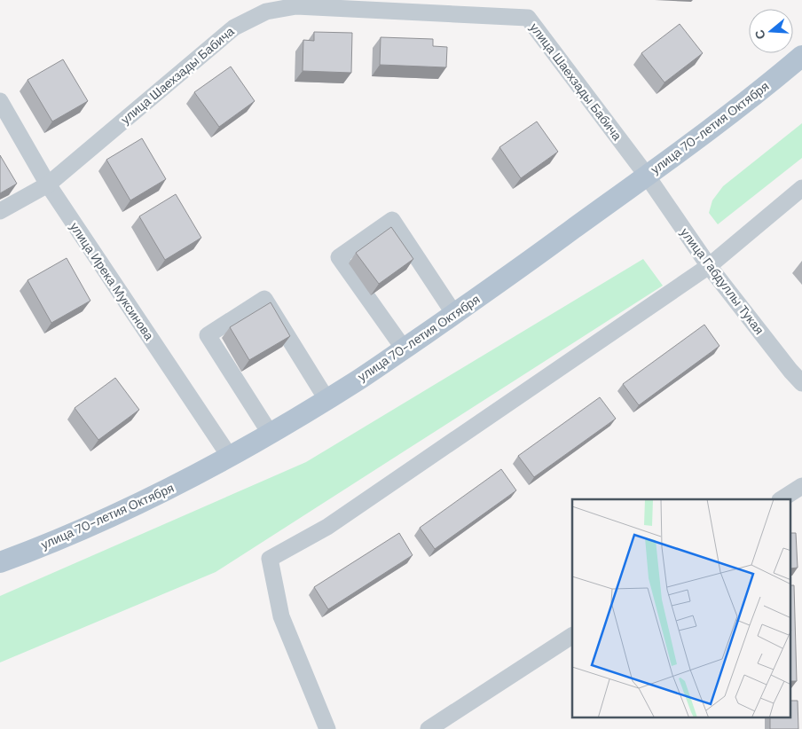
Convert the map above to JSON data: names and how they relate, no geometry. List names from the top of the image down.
{
  "streets": {
    "main road": ["улица 70-летия Октября"],
    "street": ["улица Шаехзады Бабича", "улица Ирека Муксинова", "улица Габдуллы Тукая"]
  },
  "crossings": [
    ["улица Шаехзады Бабича", "улица 70-летия Октября"],
    ["улица Шаехзады Бабича", "улица Ирека Муксинова"],
    ["улица Шаехзады Бабича", "улица Габдуллы Тукая"],
    ["улица 70-летия Октября", "улица Ирека Муксинова"],
    ["улица 70-летия Октября", "улица Габдуллы Тукая"]
  ],
  "north": "left"
}
